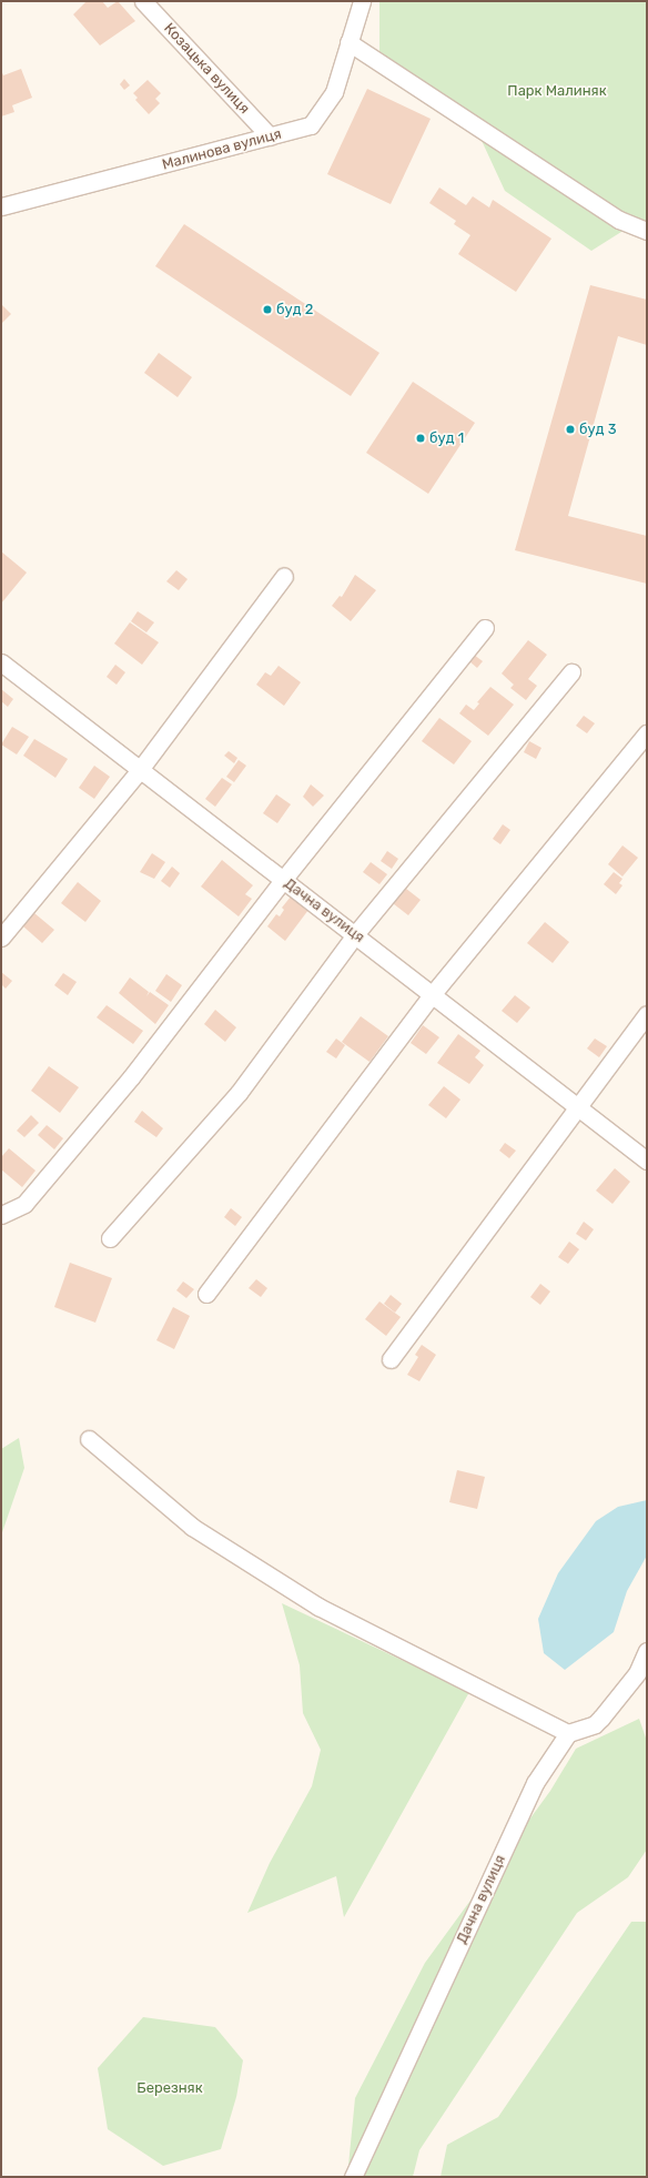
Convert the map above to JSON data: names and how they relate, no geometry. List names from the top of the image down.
{
  "streets": {
    "street": ["Козацька вулиця", "Малинова вулиця", "Дачна вулиця"]
  },
  "crossings": [
    ["Козацька вулиця", "Малинова вулиця"]
  ],
  "parks": ["Парк Малиняк", "Березняк"],
  "places": ["буд 2", "буд 3", "буд 1"]
}
